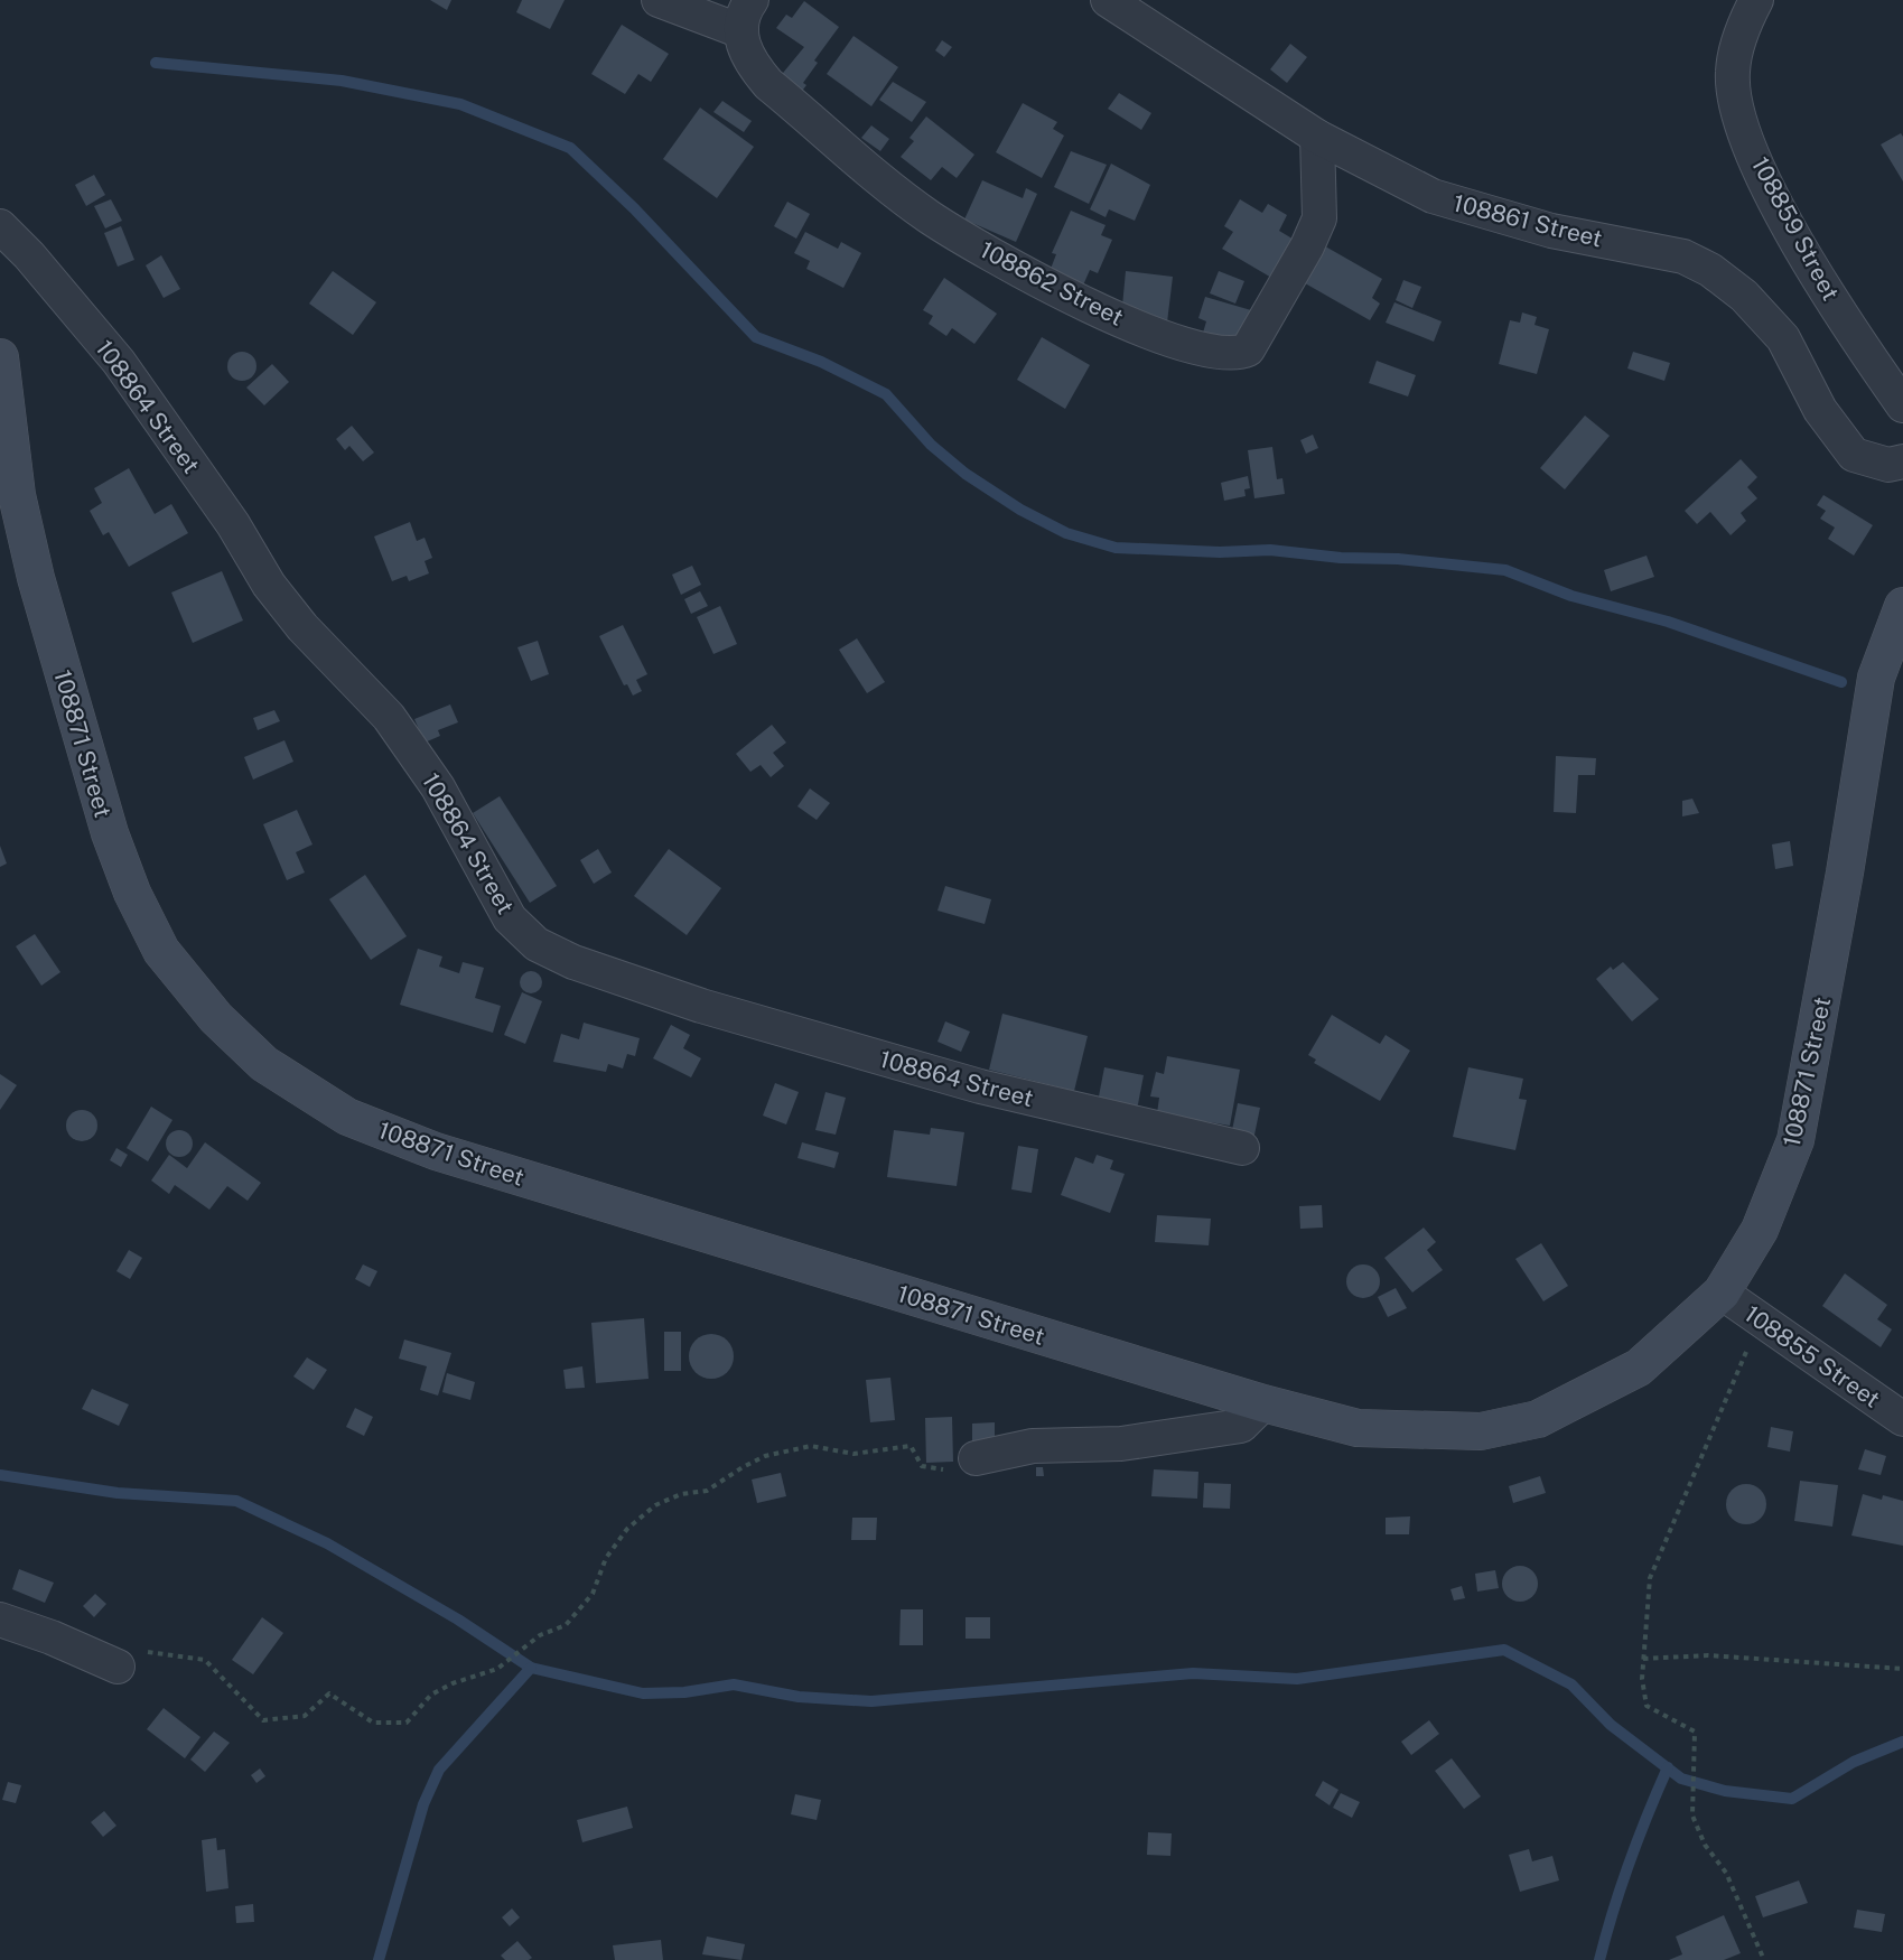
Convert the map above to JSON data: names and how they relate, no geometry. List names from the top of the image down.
{
  "streets": {
    "street": [
      "108861 Street",
      "108859 Street",
      "108862 Street",
      "108864 Street",
      "108871 Street",
      "108855 Street"
    ]
  },
  "crossings": [
    ["108861 Street", "108862 Street"],
    ["108871 Street", "108855 Street"]
  ]
}
